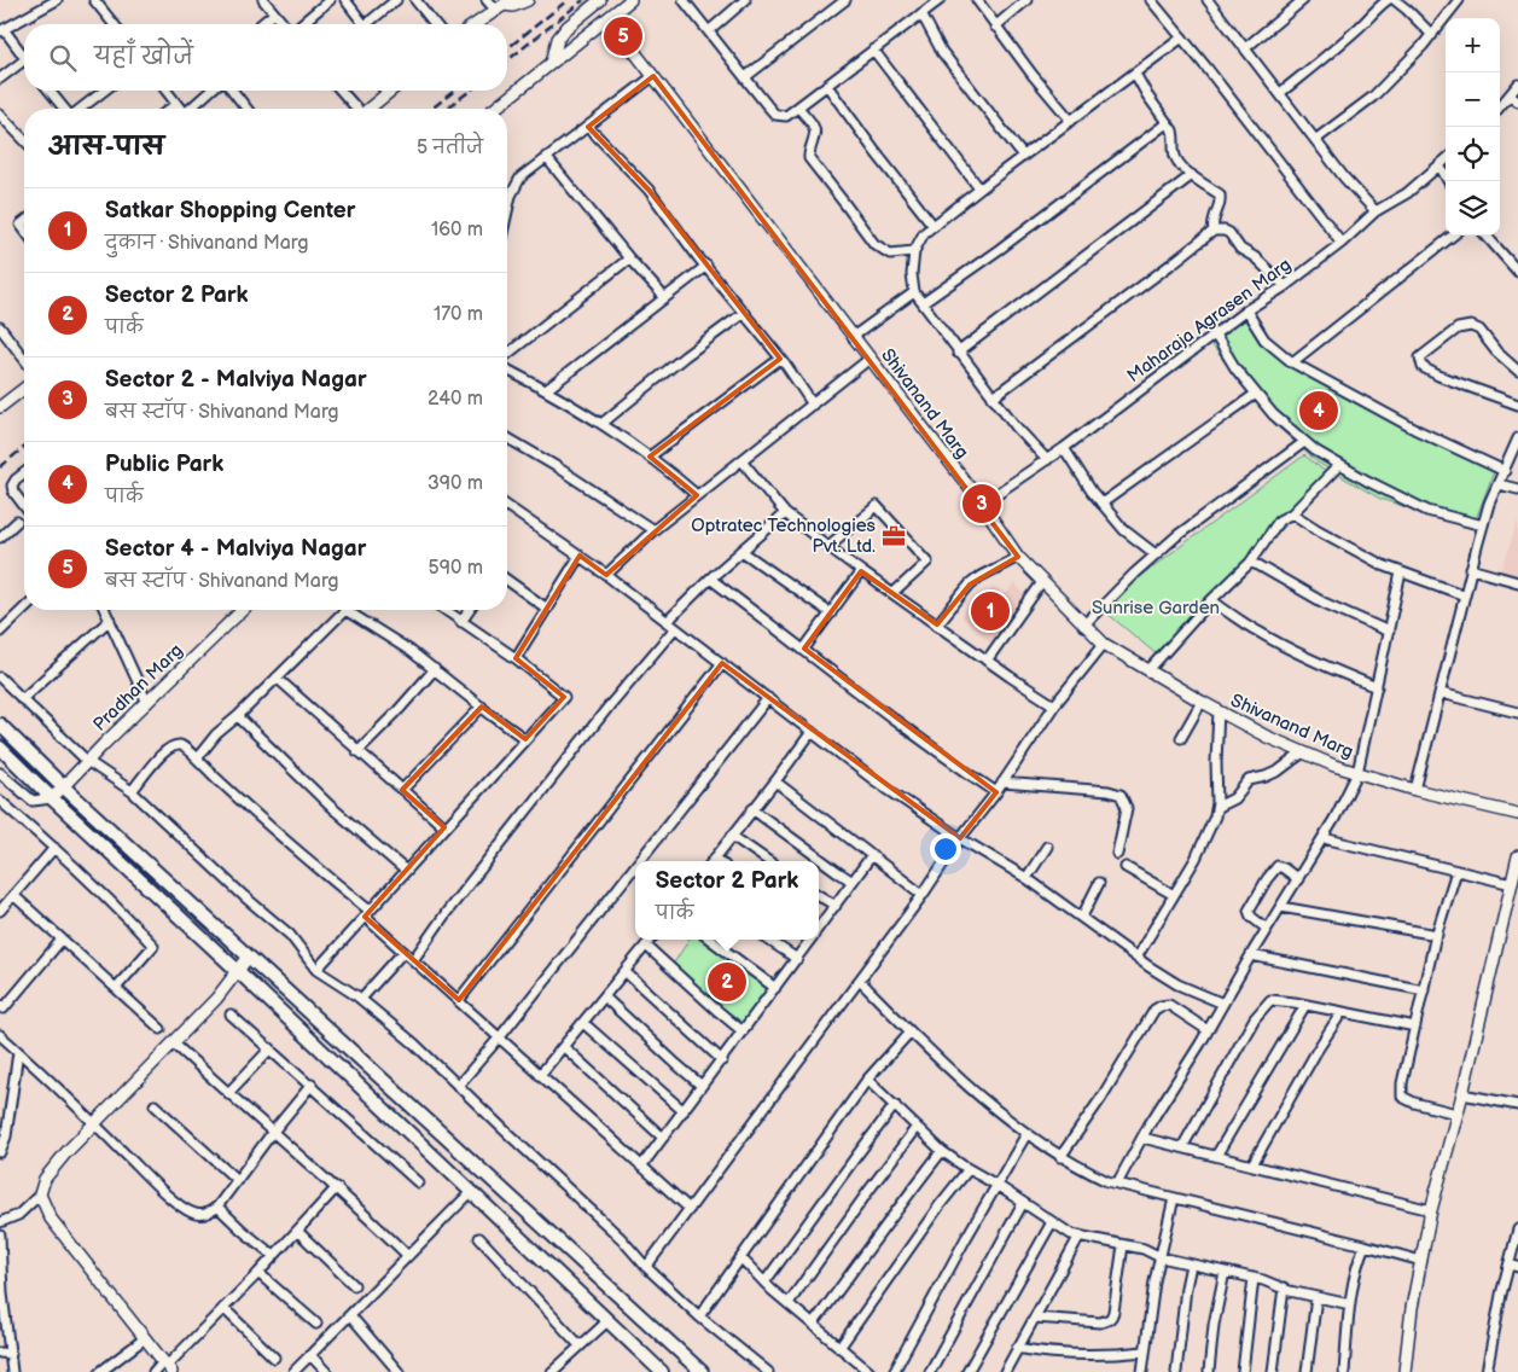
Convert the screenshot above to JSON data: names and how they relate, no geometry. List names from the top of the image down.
{
  "streets": {
    "street": ["Maharaja Agrasen Marg", "Shivanand Marg", "Pradhan Marg"]
  },
  "crossings": [
    ["Maharaja Agrasen Marg", "Shivanand Marg"]
  ],
  "parks": ["Sunrise Garden"],
  "places": {
    "office": ["Optratec Technologies Pvt. Ltd."]
  },
  "page": {
    "pins": [
      "5",
      "4",
      "3",
      "1",
      "2"
    ],
    "map_buttons": ["+", "−"],
    "search": "यहाँ खोजें",
    "heading": ["आस-पास", "5 नतीजे"],
    "list": [
      {
        "mark": "1",
        "name": "Satkar Shopping Center",
        "note": "दुकान · Shivanand Marg",
        "value": "160 m"
      },
      {
        "mark": "2",
        "name": "Sector 2 Park",
        "note": "पार्क",
        "value": "170 m"
      },
      {
        "mark": "3",
        "name": "Sector 2 - Malviya Nagar",
        "note": "बस स्टॉप · Shivanand Marg",
        "value": "240 m"
      },
      {
        "mark": "4",
        "name": "Public Park",
        "note": "पार्क",
        "value": "390 m"
      },
      {
        "mark": "5",
        "name": "Sector 4 - Malviya Nagar",
        "note": "बस स्टॉप · Shivanand Marg",
        "value": "590 m"
      }
    ],
    "popup": ["Sector 2 Park", "पार्क"]
  }
}
